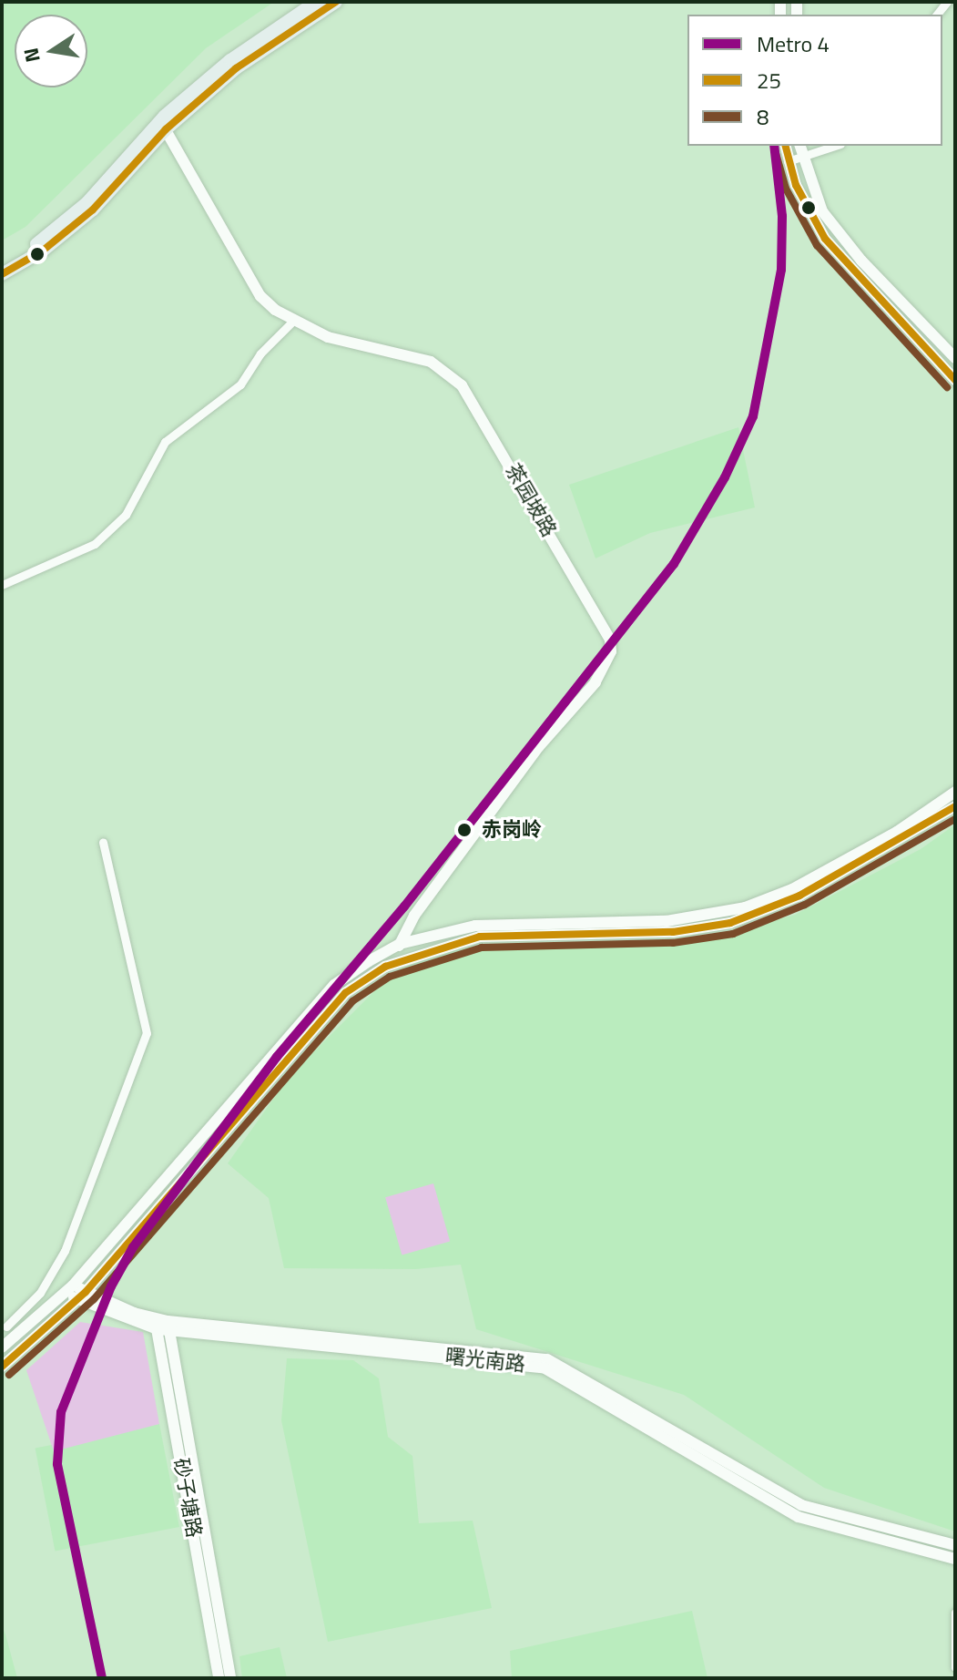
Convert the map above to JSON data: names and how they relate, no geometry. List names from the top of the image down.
{
  "streets": {
    "main road": ["茶园坡路", "曙光南路", "砂子塘路"]
  },
  "crossings": [
    ["曙光南路", "砂子塘路"]
  ],
  "places": ["赤岗岭"],
  "lines": ["transit line 25", "metro line 4", "transit line 8"],
  "legend": ["Metro 4", "25", "8"],
  "north": "left"
}
